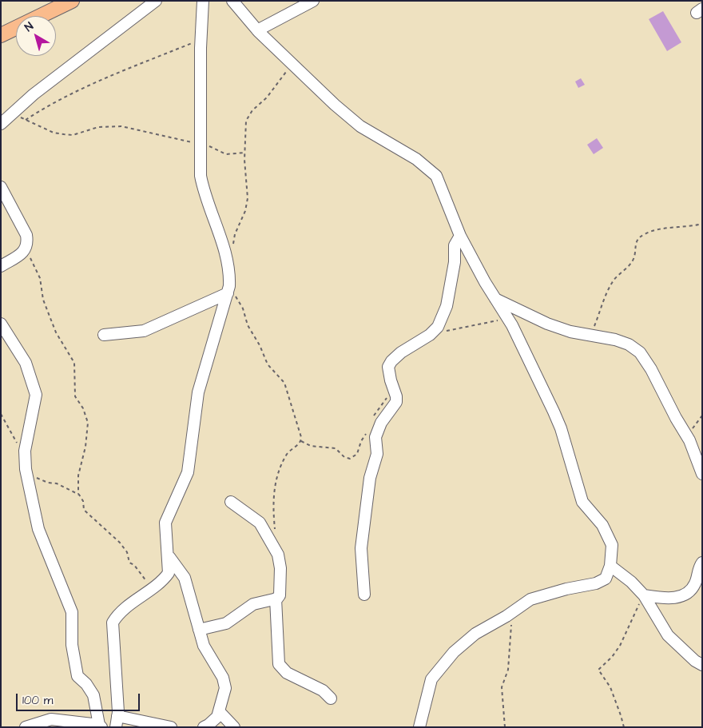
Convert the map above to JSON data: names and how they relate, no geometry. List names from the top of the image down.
{
  "scale_bar": "100 m",
  "north": "top left"
}
